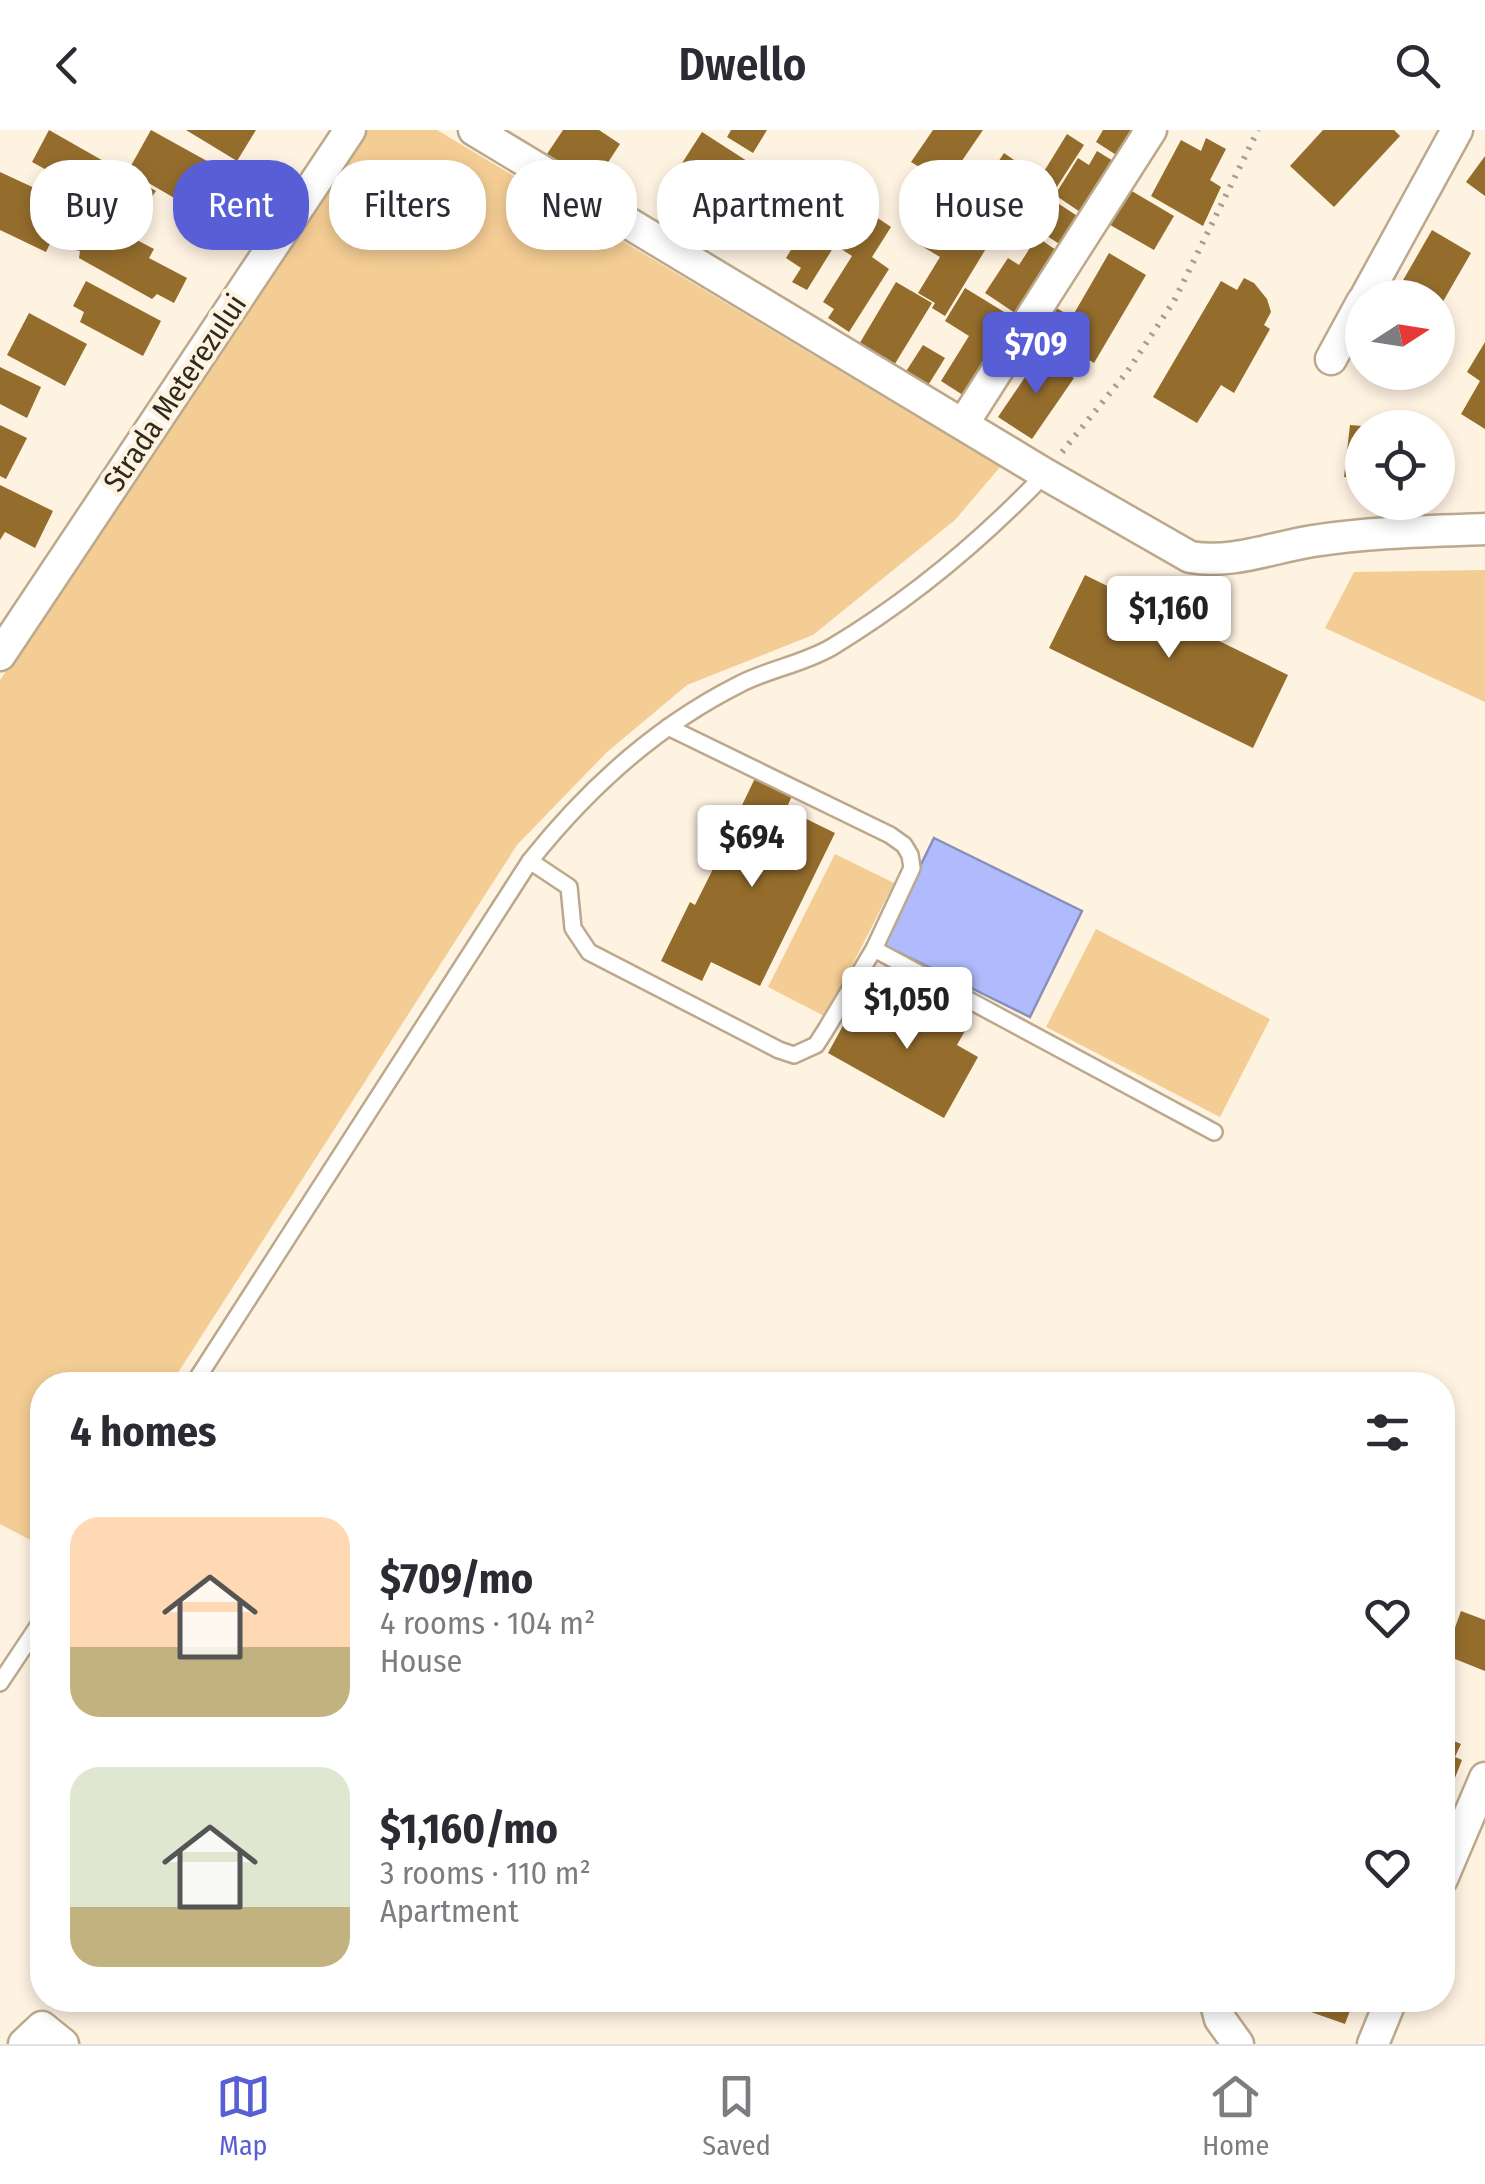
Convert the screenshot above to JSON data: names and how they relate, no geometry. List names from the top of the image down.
{
  "streets": {
    "street": ["Strada Meterezului"]
  },
  "north": "right",
  "page": {
    "header": "Dwello",
    "chip": [
      "Buy",
      "Rent",
      "Filters",
      "New",
      "Apartment",
      "House"
    ],
    "price": [
      "$709",
      "$1,160",
      "$694",
      "$1,050"
    ],
    "heading": "4 homes",
    "list": [
      {
        "name": "$709/mo",
        "note": "4 rooms · 104 m² · House"
      },
      {
        "name": "$1,160/mo",
        "note": "3 rooms · 110 m² · Apartment"
      }
    ],
    "tabs": ["Map", "Saved", "Home"]
  }
}
